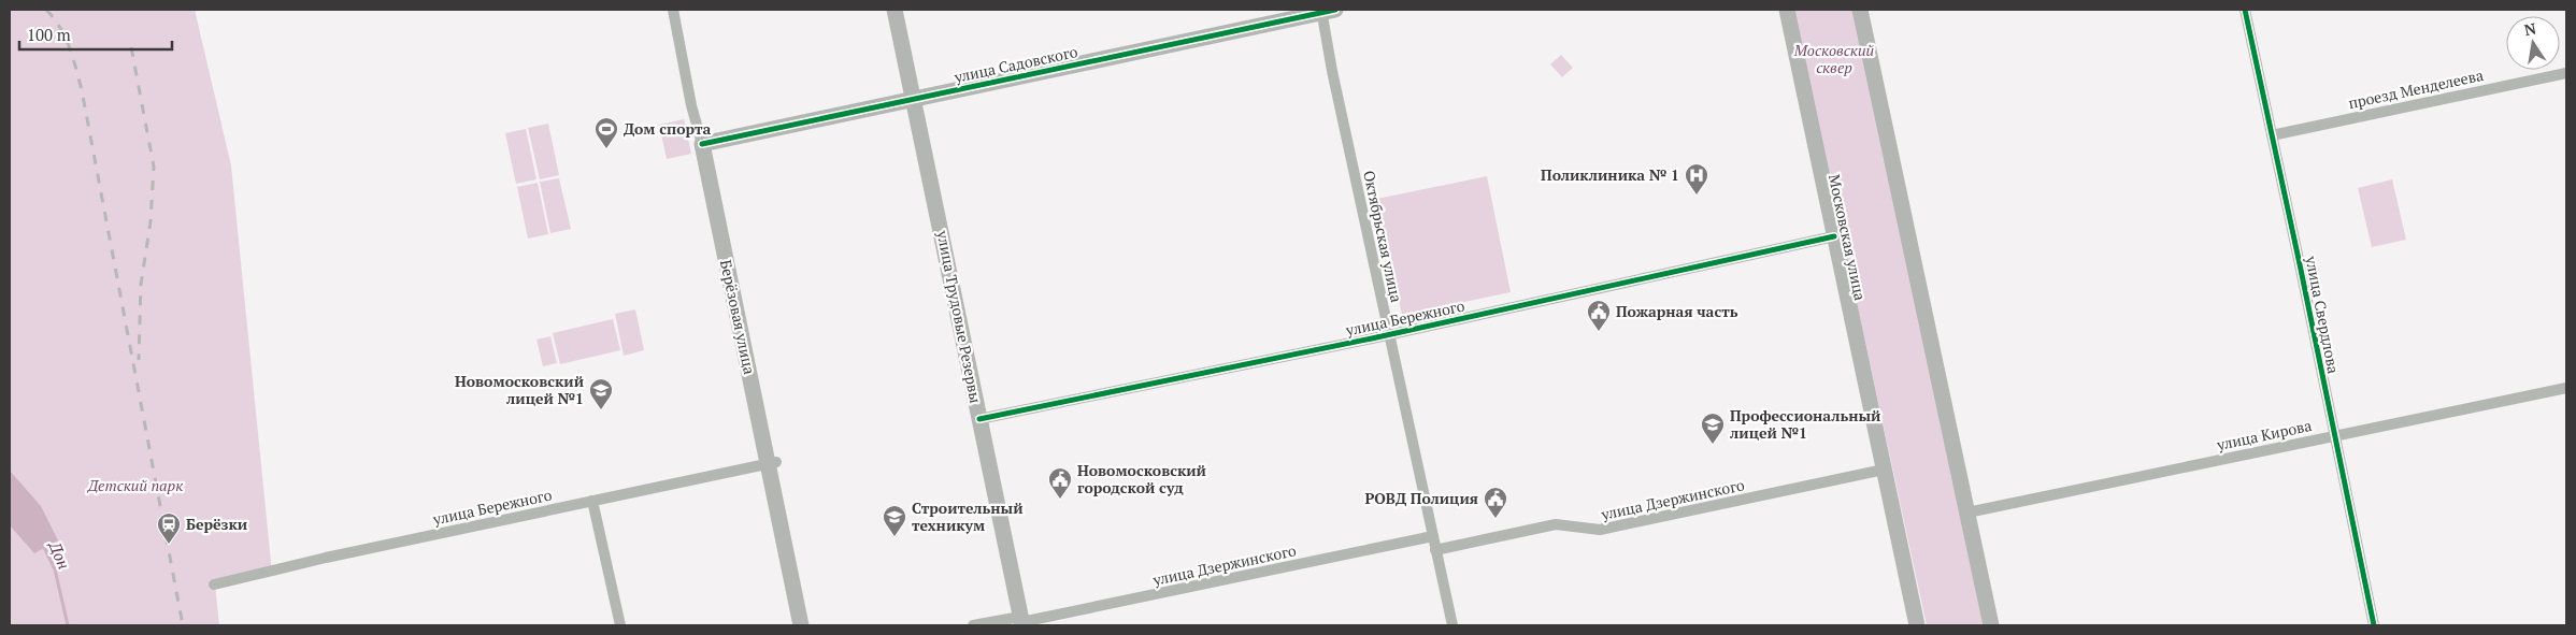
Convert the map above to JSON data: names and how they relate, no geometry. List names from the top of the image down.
{
  "streets": {
    "street": [
      "улица Садовского",
      "проезд Менделеева",
      "Октябрьская улица",
      "Московская улица",
      "улица Свердлова",
      "Берёзовая улица",
      "улица Трудовые Резервы",
      "улица Бережного",
      "улица Кирова",
      "улица Дзержинского"
    ]
  },
  "crossings": [
    ["улица Садовского", "Октябрьская улица"],
    ["улица Садовского", "Берёзовая улица"],
    ["улица Садовского", "улица Трудовые Резервы"],
    ["проезд Менделеева", "улица Свердлова"],
    ["Октябрьская улица", "улица Бережного"],
    ["Октябрьская улица", "улица Дзержинского"],
    ["Московская улица", "улица Бережного"],
    ["Московская улица", "улица Дзержинского"],
    ["улица Свердлова", "улица Кирова"],
    ["Берёзовая улица", "улица Бережного"],
    ["улица Трудовые Резервы", "улица Бережного"],
    ["улица Трудовые Резервы", "улица Дзержинского"]
  ],
  "water": ["Дон"],
  "parks": ["Московский сквер", "Детский парк"],
  "places": {
    "sports": ["Дом спорта"],
    "hospital": ["Поликлиника № 1"],
    "public building": ["Пожарная часть", "Новомосковский городской суд", "РОВД Полиция"],
    "school or university": ["Новомосковский лицей №1", "Профессиональный лицей №1", "Строительный техникум"],
    "station": ["Берёзки"]
  },
  "scale_bar": "100 m",
  "north": "top"
}
